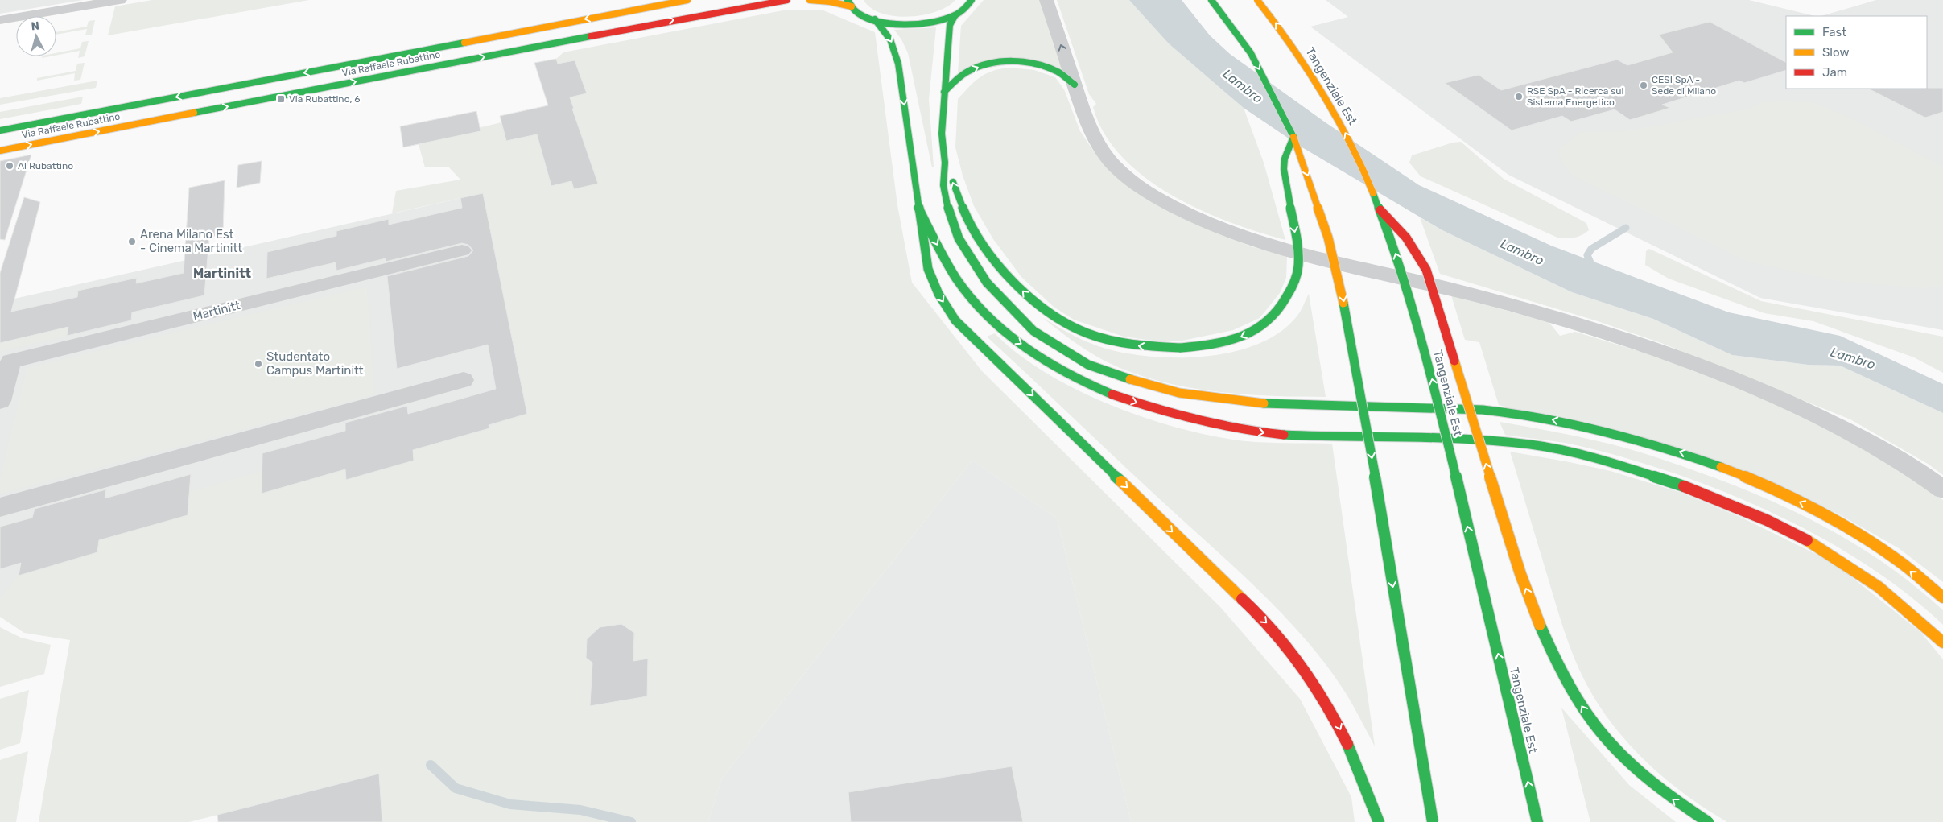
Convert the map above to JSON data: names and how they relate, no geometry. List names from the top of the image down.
{
  "streets": {
    "main road": ["Via Raffaele Rubattino", "Tangenziale Est"],
    "street": ["Martinitt"]
  },
  "districts": ["Martinitt"],
  "water": ["Lambro"],
  "places": {
    "other": [
      "CESI SpA - Sede di Milano",
      "RSE SpA - Ricerca sul Sistema Energetico",
      "Al Rubattino",
      "Arena Milano Est - Cinema Martinitt",
      "Studentato Campus Martinitt"
    ],
    "transit": ["Via Rubattino, 6"]
  },
  "legend": ["Fast", "Slow", "Jam"],
  "north": "top"
}
